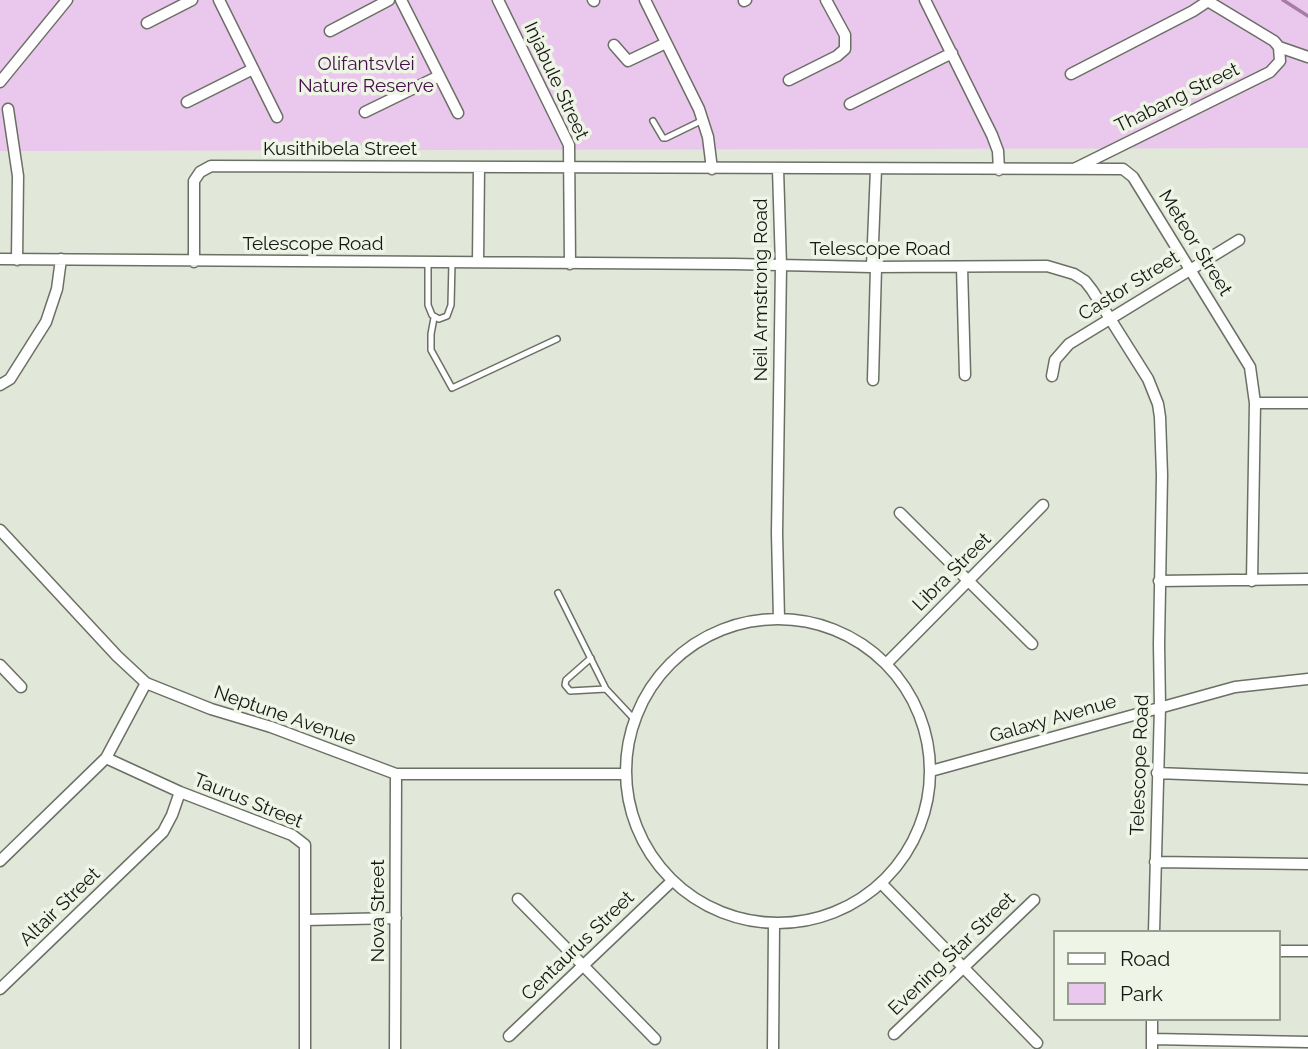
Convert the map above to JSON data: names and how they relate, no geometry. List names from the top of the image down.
{
  "streets": {
    "street": [
      "Injabule Street",
      "Thabang Street",
      "Kusithibela Street",
      "Meteor Street",
      "Telescope Road",
      "Castor Street",
      "Neil Armstrong Road",
      "Libra Street",
      "Neptune Avenue",
      "Galaxy Avenue",
      "Taurus Street",
      "Altair Street",
      "Nova Street",
      "Centaurus Street",
      "Evening Star Street"
    ]
  },
  "crossings": [
    ["Injabule Street", "Telescope Road"],
    ["Thabang Street", "Meteor Street"],
    ["Kusithibela Street", "Telescope Road"],
    ["Meteor Street", "Castor Street"],
    ["Meteor Street", "Neil Armstrong Road"],
    ["Telescope Road", "Castor Street"],
    ["Telescope Road", "Neil Armstrong Road"],
    ["Telescope Road", "Galaxy Avenue"],
    ["Neptune Avenue", "Nova Street"],
    ["Taurus Street", "Altair Street"]
  ],
  "parks": ["Olifantsvlei Nature Reserve"],
  "legend": ["Road", "Park"]
}
